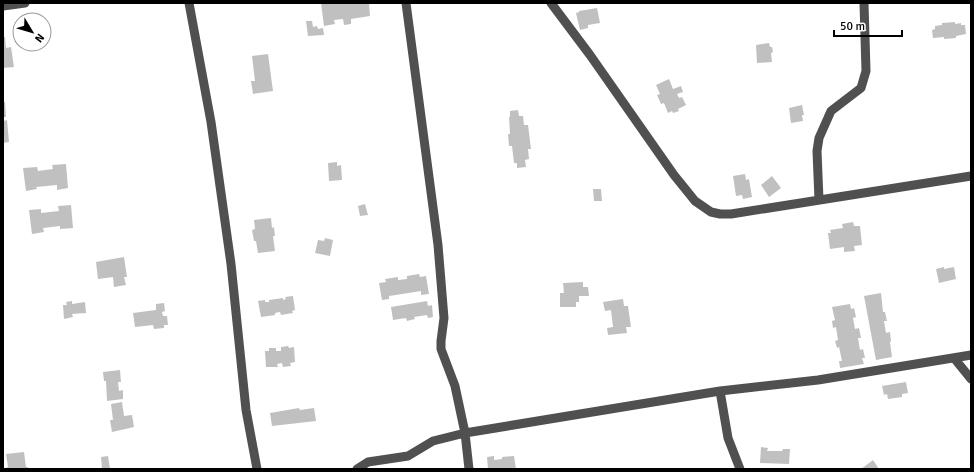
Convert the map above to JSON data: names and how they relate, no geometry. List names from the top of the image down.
{
  "scale_bar": "50 m",
  "north": "bottom right"
}
